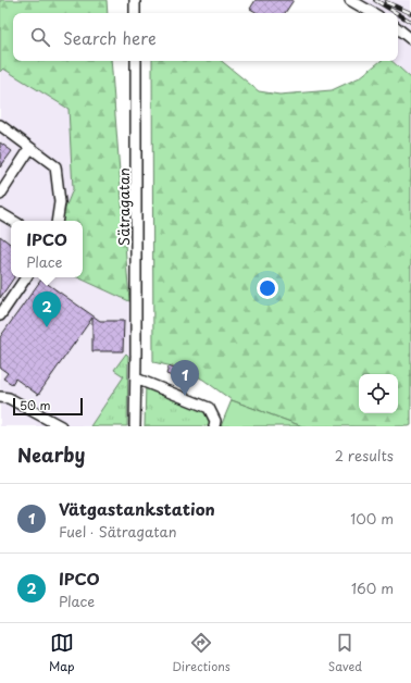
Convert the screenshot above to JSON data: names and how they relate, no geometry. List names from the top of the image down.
{
  "streets": {
    "street": ["Sätragatan"]
  },
  "scale_bar": "50 m",
  "page": {
    "search": "Search here",
    "popup": ["IPCO", "Place"],
    "pins": ["2", "1"],
    "scale": "50 m",
    "heading": ["Nearby", "2 results"],
    "list": [
      {
        "mark": "1",
        "name": "Vätgastankstation",
        "note": "Fuel · Sätragatan",
        "value": "100 m"
      },
      {
        "mark": "2",
        "name": "IPCO",
        "note": "Place",
        "value": "160 m"
      }
    ],
    "nav": ["Map", "Directions", "Saved"]
  }
}
